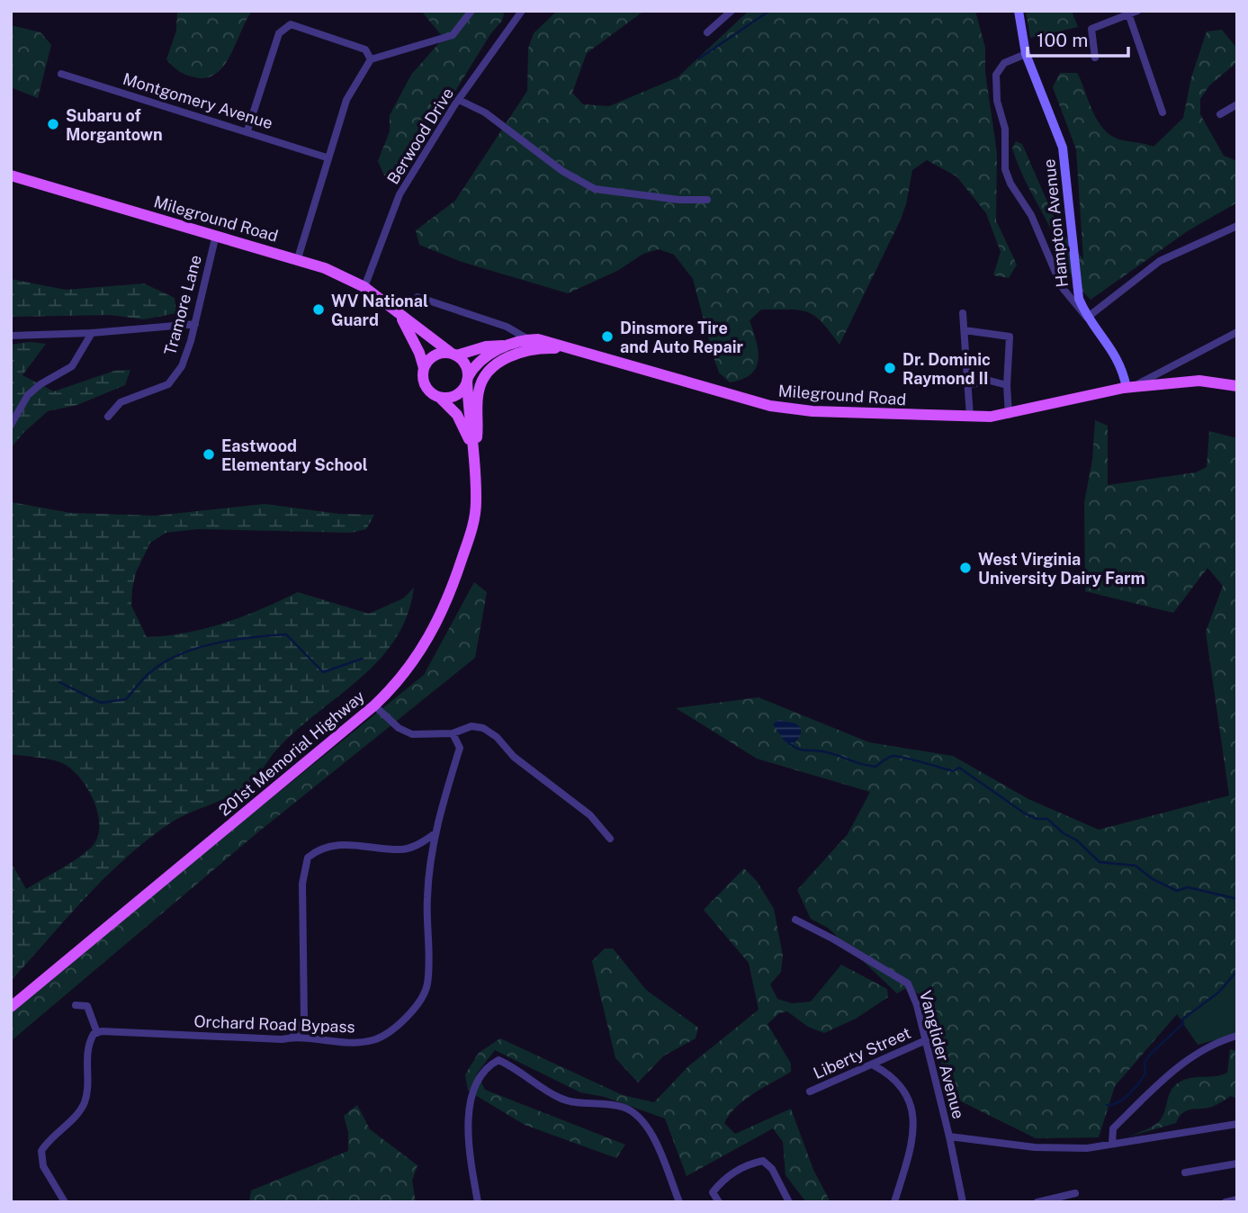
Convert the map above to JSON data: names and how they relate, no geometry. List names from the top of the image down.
{
  "streets": {
    "main road": ["Mileground Road", "201st Memorial Highway"],
    "street": [
      "Montgomery Avenue",
      "Berwood Drive",
      "Hampton Avenue",
      "Tramore Lane",
      "Orchard Road Bypass",
      "Liberty Street",
      "Vanglider Avenue"
    ]
  },
  "crossings": [
    ["Berwood Drive", "Mileground Road"],
    ["Mileground Road", "Hampton Avenue"],
    ["Mileground Road", "Tramore Lane"],
    ["Mileground Road", "201st Memorial Highway"],
    ["Liberty Street", "Vanglider Avenue"]
  ],
  "places": [
    "Subaru of Morgantown",
    "WV National Guard",
    "Dinsmore Tire and Auto Repair",
    "Dr. Dominic Raymond II",
    "Eastwood Elementary School",
    "West Virginia University Dairy Farm"
  ],
  "scale_bar": "100 m"
}
